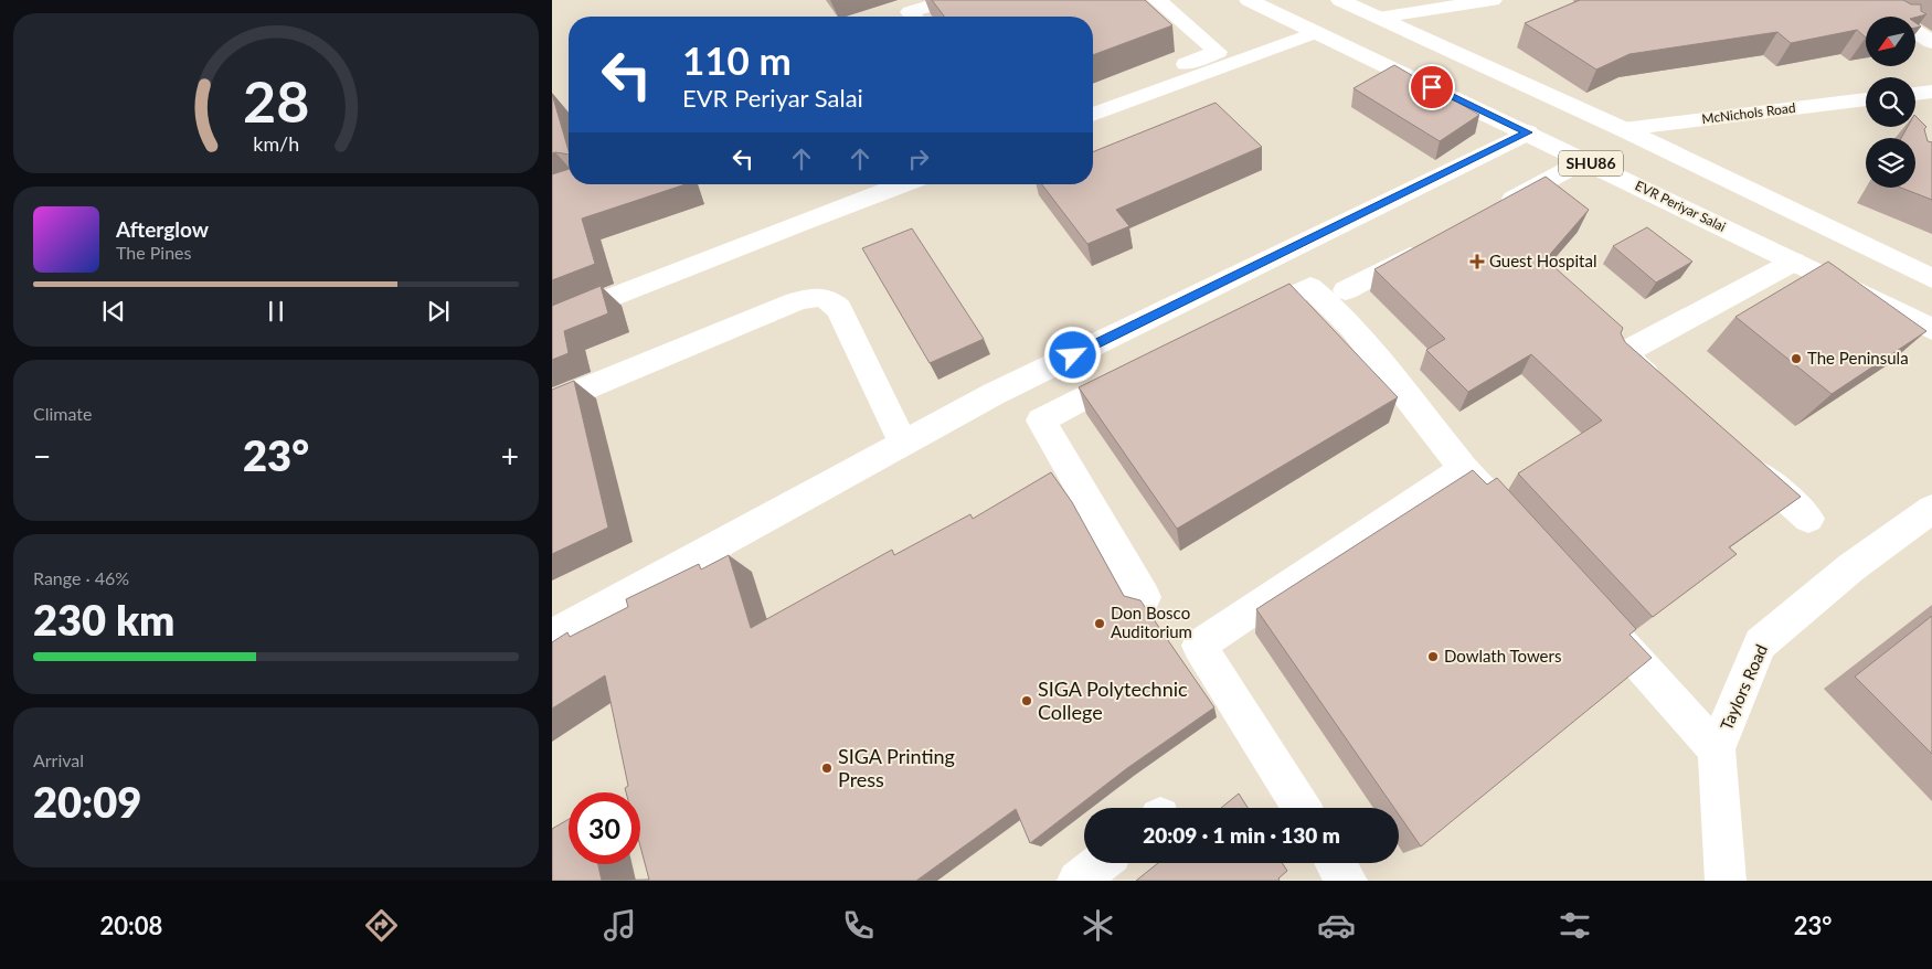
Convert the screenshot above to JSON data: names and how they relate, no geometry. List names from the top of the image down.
{
  "streets": {
    "street": [
      "McNichols Road",
      "SHU86",
      "EVR Periyar Salai",
      "Taylors Road"
    ]
  },
  "crossings": [
    ["McNichols Road", "SHU86"]
  ],
  "places": {
    "health": ["Guest Hospital"],
    "other": [
      "The Peninsula",
      "Don Bosco Auditorium",
      "Dowlath Towers",
      "SIGA Polytechnic College",
      "SIGA Printing Press"
    ]
  },
  "north": "bottom left",
  "page": {
    "turn": ["110 m", "EVR Periyar Salai"],
    "song": ["Afterglow", "The Pines"],
    "tile": [
      "Climate",
      ["Range · 46%", "230 km"],
      ["Arrival", "20:09"]
    ],
    "heat": ["−", "23°", "+"],
    "limit": "30",
    "trip": "20:09 · 1 min · 130 m",
    "tabs": ["20:08", "23°"],
    "gauge": ["28", "km/h"]
  }
}
